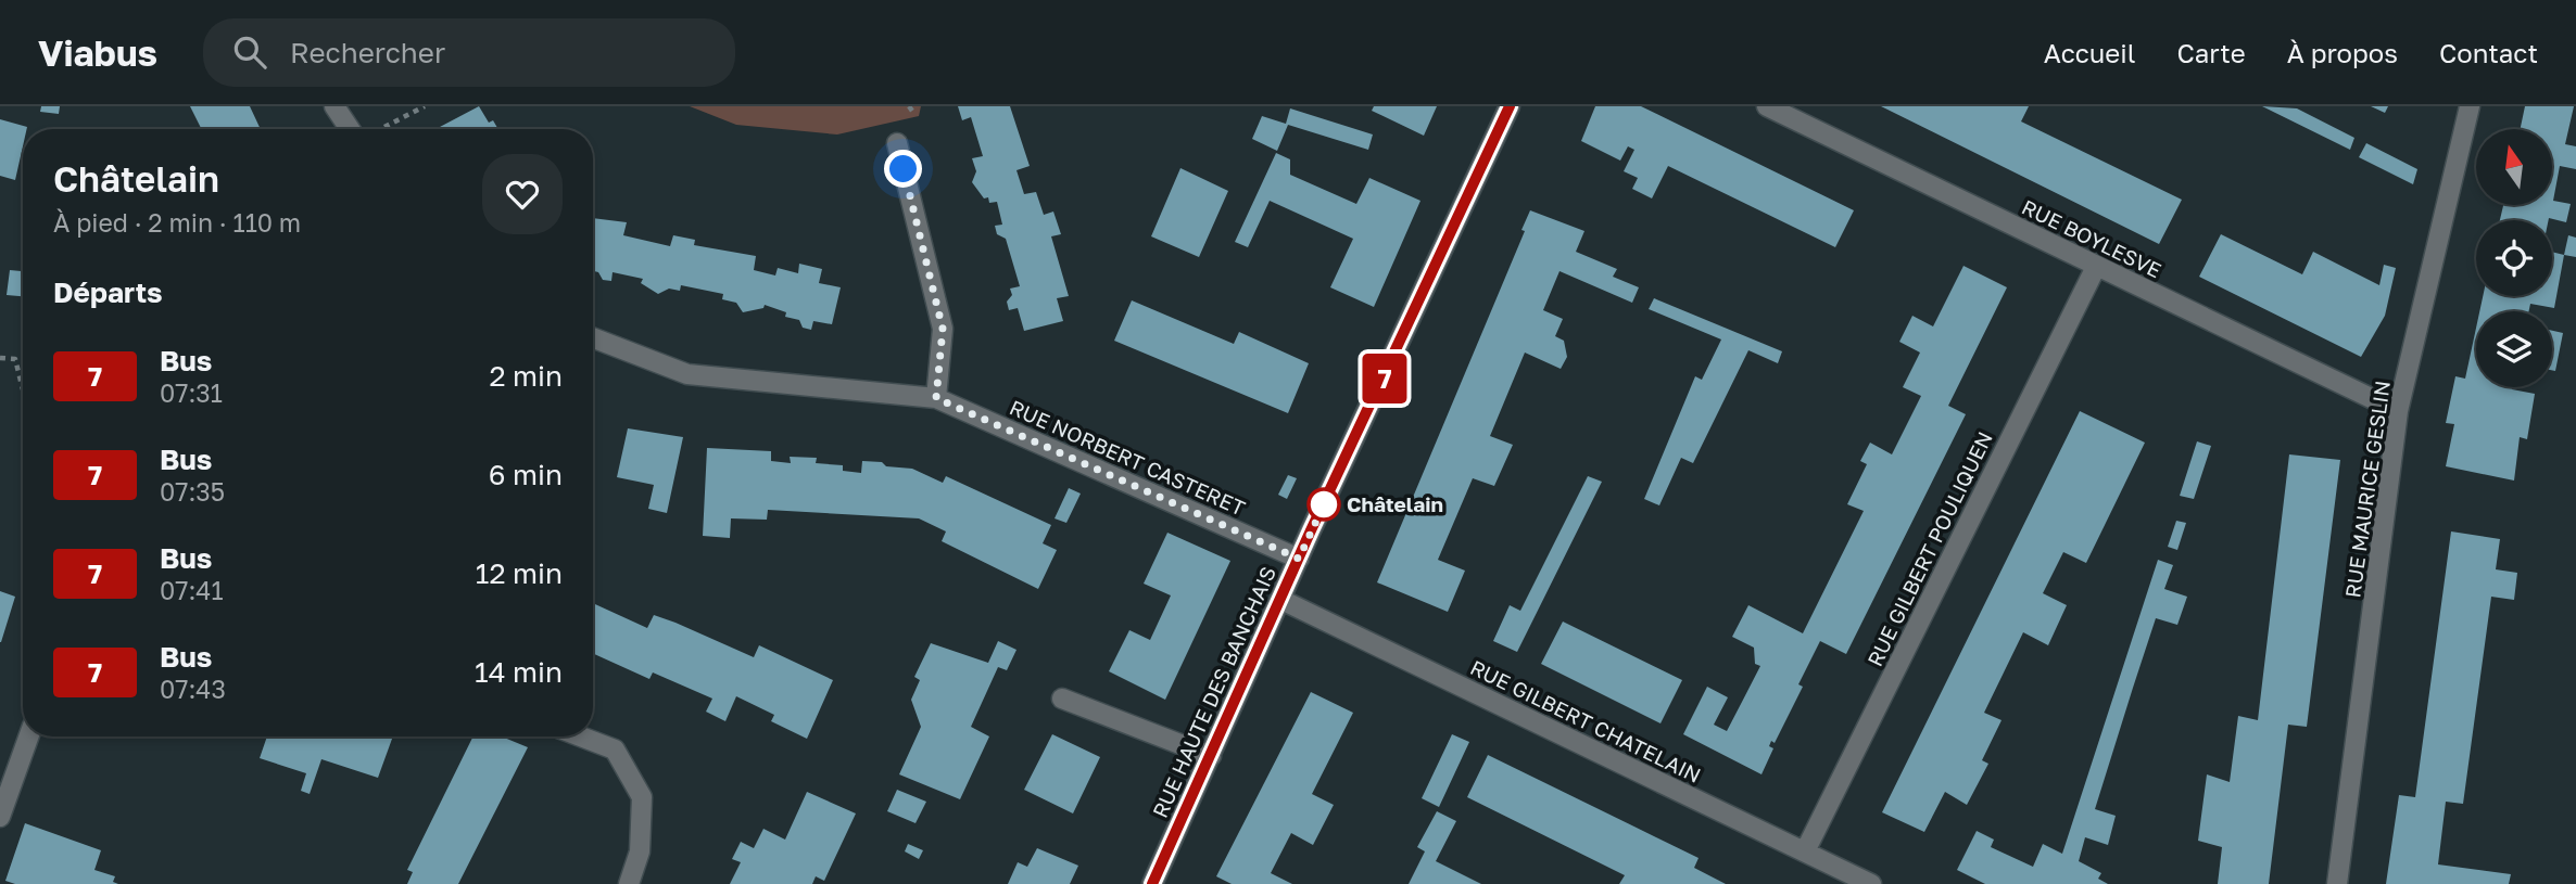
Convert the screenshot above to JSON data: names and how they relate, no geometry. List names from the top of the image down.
{
  "streets": {
    "street": [
      "RUE BOYLESVE",
      "RUE NORBERT CASTERET",
      "RUE MAURICE GESLIN",
      "RUE GILBERT POULIQUEN",
      "RUE HAUTE DES BANCHAIS",
      "RUE GILBERT CHATELAIN"
    ]
  },
  "crossings": [
    ["RUE BOYLESVE", "RUE MAURICE GESLIN"],
    ["RUE BOYLESVE", "RUE GILBERT POULIQUEN"],
    ["RUE NORBERT CASTERET", "RUE HAUTE DES BANCHAIS"],
    ["RUE GILBERT POULIQUEN", "RUE GILBERT CHATELAIN"],
    ["RUE HAUTE DES BANCHAIS", "RUE GILBERT CHATELAIN"]
  ],
  "places": ["Châtelain"],
  "lines": ["bus line 7"],
  "north": "top",
  "page": {
    "header": "Viabus",
    "search": "Rechercher",
    "nav": [
      "Accueil",
      "Carte",
      "À propos",
      "Contact"
    ],
    "on_map": "7",
    "heading": [
      ["Châtelain", "À pied · 2 min · 110 m"],
      "Départs"
    ],
    "list": [
      {
        "mark": "7",
        "name": "Bus",
        "note": "07:31",
        "value": "2 min"
      },
      {
        "mark": "7",
        "name": "Bus",
        "note": "07:35",
        "value": "6 min"
      },
      {
        "mark": "7",
        "name": "Bus",
        "note": "07:41",
        "value": "12 min"
      },
      {
        "mark": "7",
        "name": "Bus",
        "note": "07:43",
        "value": "14 min"
      }
    ]
  }
}
